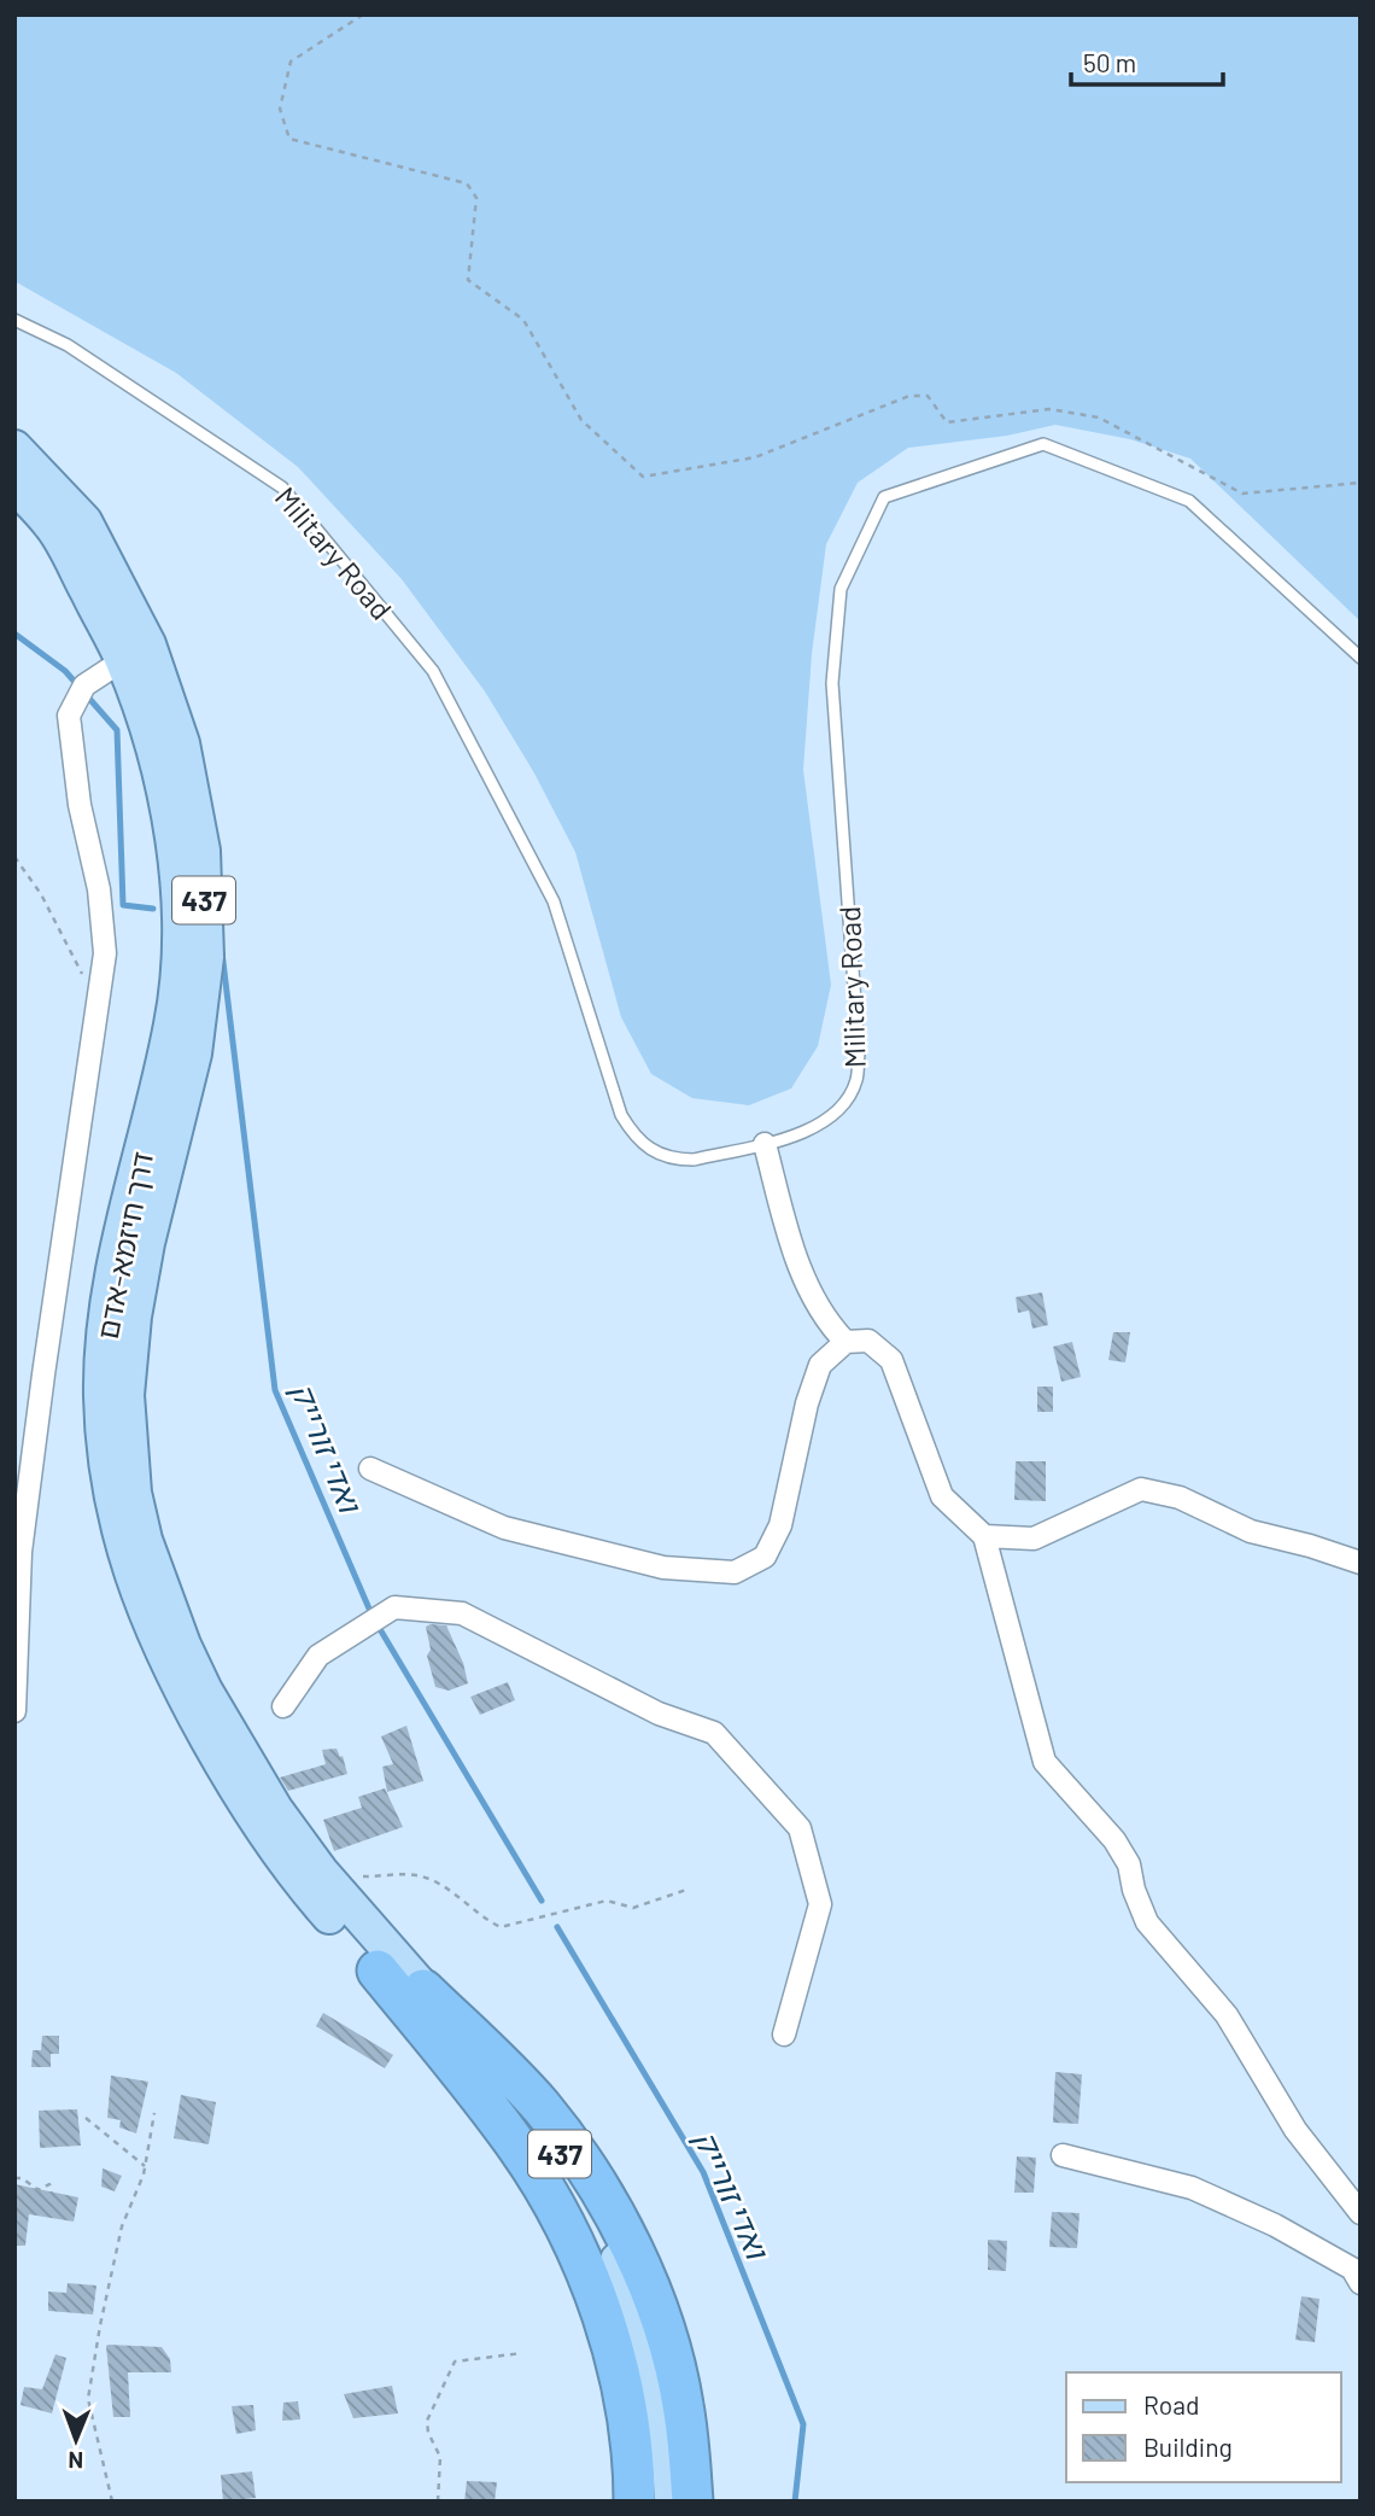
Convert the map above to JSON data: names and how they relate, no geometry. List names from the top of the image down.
{
  "streets": {
    "main road": ["437", "דרך חיזמא-אדם"],
    "lane": ["Military Road"]
  },
  "crossings": [
    ["437", "דרך חיזמא-אדם"]
  ],
  "water": ["ואדי זורייק"],
  "legend": ["Road", "Building"],
  "scale_bar": "50 m",
  "north": "bottom"
}
